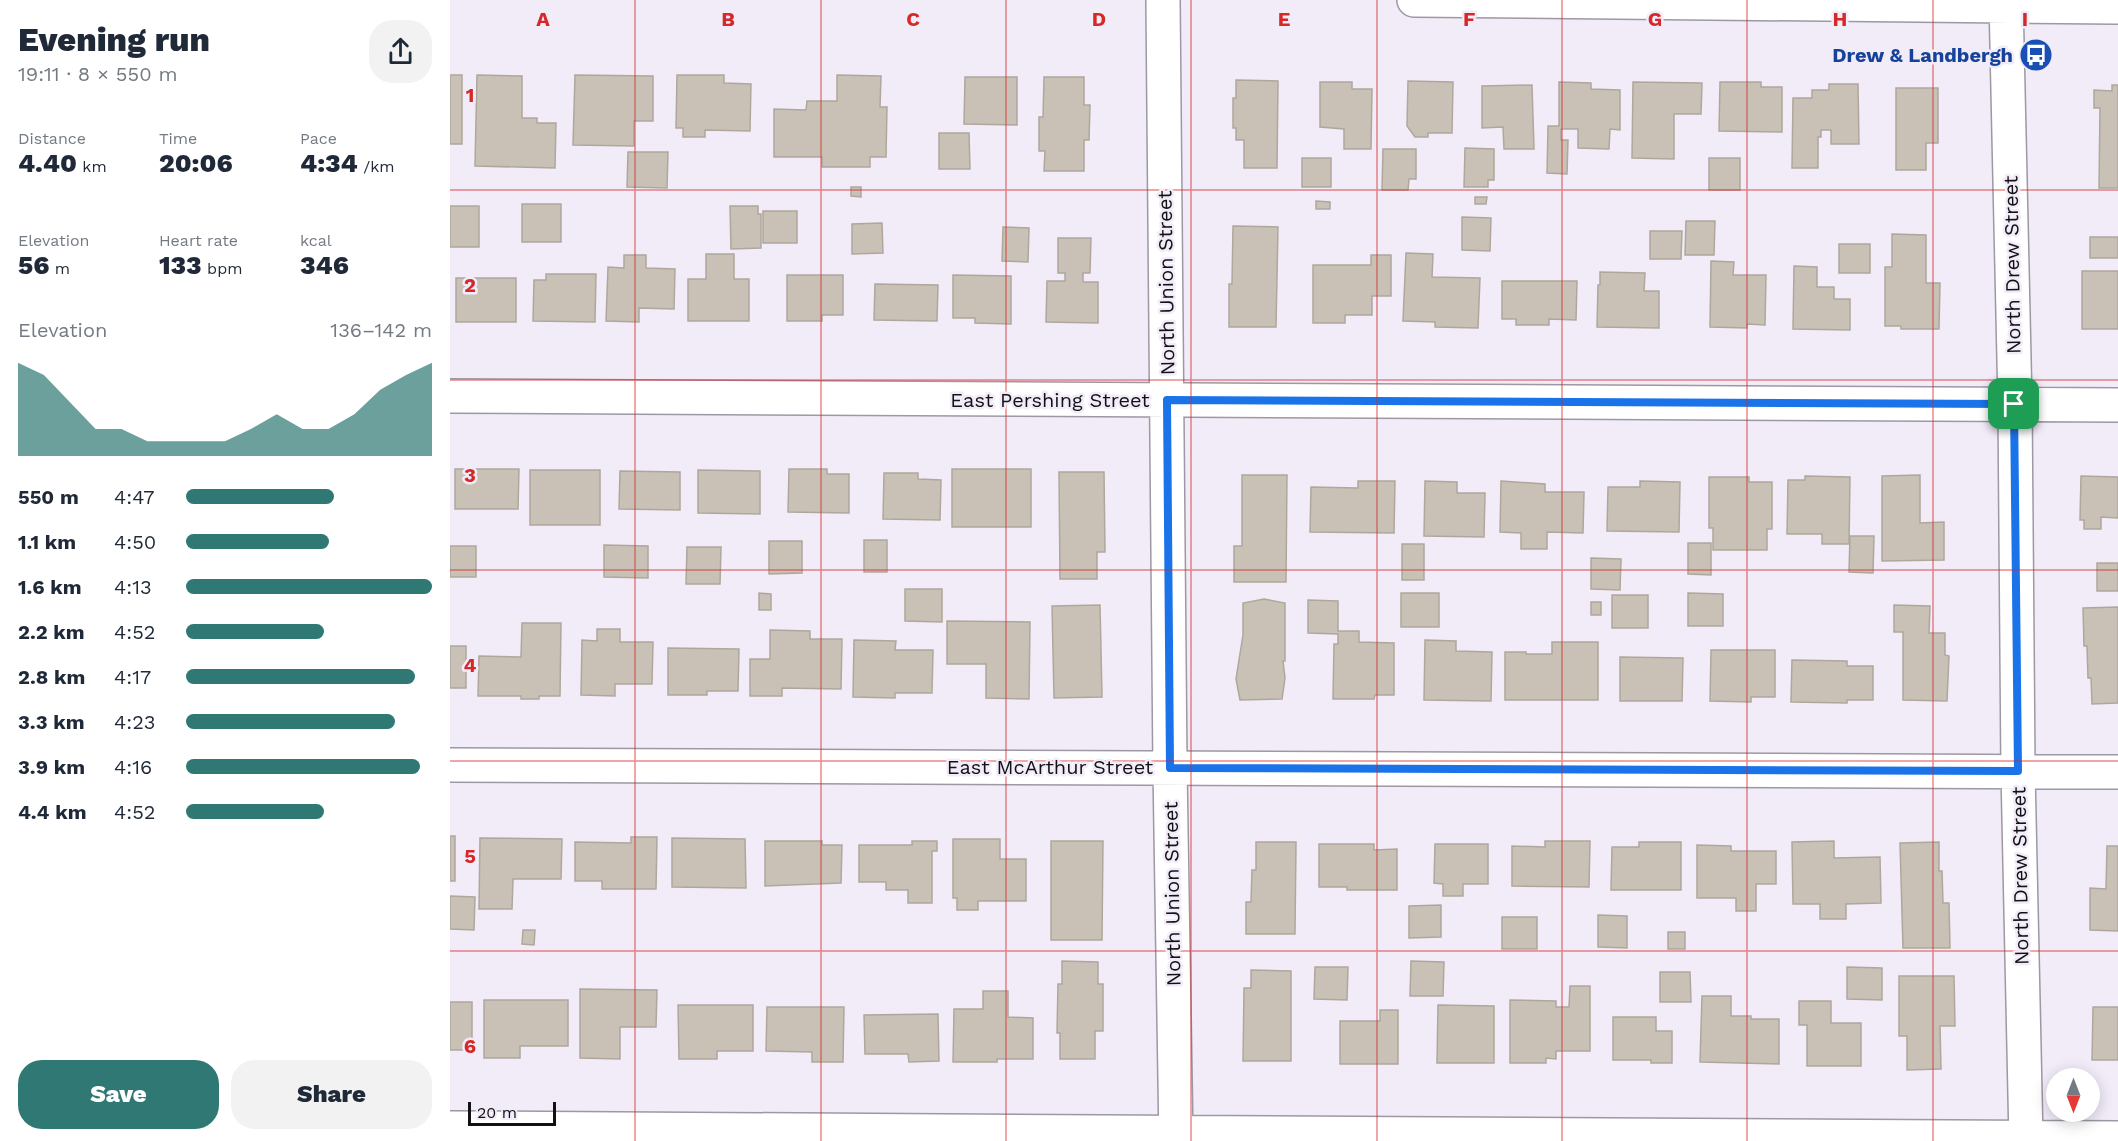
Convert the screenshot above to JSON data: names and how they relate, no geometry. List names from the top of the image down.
{
  "streets": {
    "street": [
      "North Drew Street",
      "North Union Street",
      "East Pershing Street",
      "East McArthur Street"
    ]
  },
  "crossings": [
    ["North Drew Street", "East Pershing Street"],
    ["North Drew Street", "East McArthur Street"],
    ["North Union Street", "East Pershing Street"],
    ["North Union Street", "East McArthur Street"]
  ],
  "places": {
    "bus stop": ["Drew & Landbergh"]
  },
  "scale_bar": "20 m",
  "north": "bottom",
  "page": {
    "heading": ["Evening run", "19:11 · 8 × 550 m"],
    "stats": [
      ["Distance", "4.40 km"],
      ["Time", "20:06"],
      ["Pace", "4:34 /km"],
      ["Elevation", "56 m"],
      ["Heart rate", "133 bpm"],
      ["kcal", "346"]
    ],
    "chart": ["Elevation", "136–142 m"],
    "list": [
      {
        "name": "550 m",
        "note": "4:47"
      },
      {
        "name": "1.1 km",
        "note": "4:50"
      },
      {
        "name": "1.6 km",
        "note": "4:13"
      },
      {
        "name": "2.2 km",
        "note": "4:52"
      },
      {
        "name": "2.8 km",
        "note": "4:17"
      },
      {
        "name": "3.3 km",
        "note": "4:23"
      },
      {
        "name": "3.9 km",
        "note": "4:16"
      },
      {
        "name": "4.4 km",
        "note": "4:52"
      }
    ],
    "buttons": ["Save", "Share"],
    "scale": "20 m"
  },
  "grid": {
    "columns": [
      "A",
      "B",
      "C",
      "D",
      "E",
      "F",
      "G",
      "H",
      "I"
    ],
    "rows": [
      "1",
      "2",
      "3",
      "4",
      "5",
      "6"
    ]
  }
}
